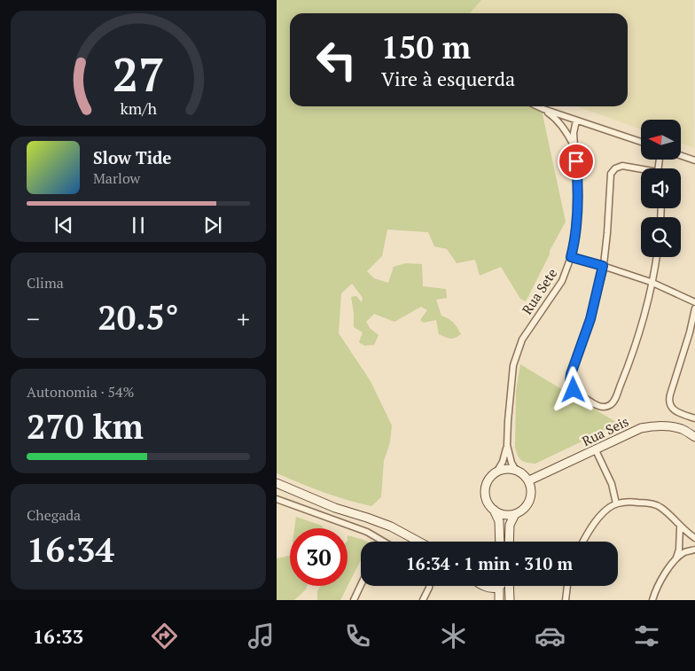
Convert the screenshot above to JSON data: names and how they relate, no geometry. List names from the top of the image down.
{
  "streets": {
    "street": ["Rua Sete", "Rua Seis"]
  },
  "crossings": [
    ["Rua Sete", "Rua Seis"]
  ],
  "north": "left",
  "page": {
    "turn": ["150 m", "Vire à esquerda"],
    "song": ["Slow Tide", "Marlow"],
    "tile": [
      "Clima",
      ["Autonomia · 54%", "270 km"],
      ["Chegada", "16:34"]
    ],
    "heat": ["−", "20.5°", "+"],
    "limit": "30",
    "trip": "16:34 · 1 min · 310 m",
    "tabs": "16:33",
    "gauge": ["27", "km/h"]
  }
}
